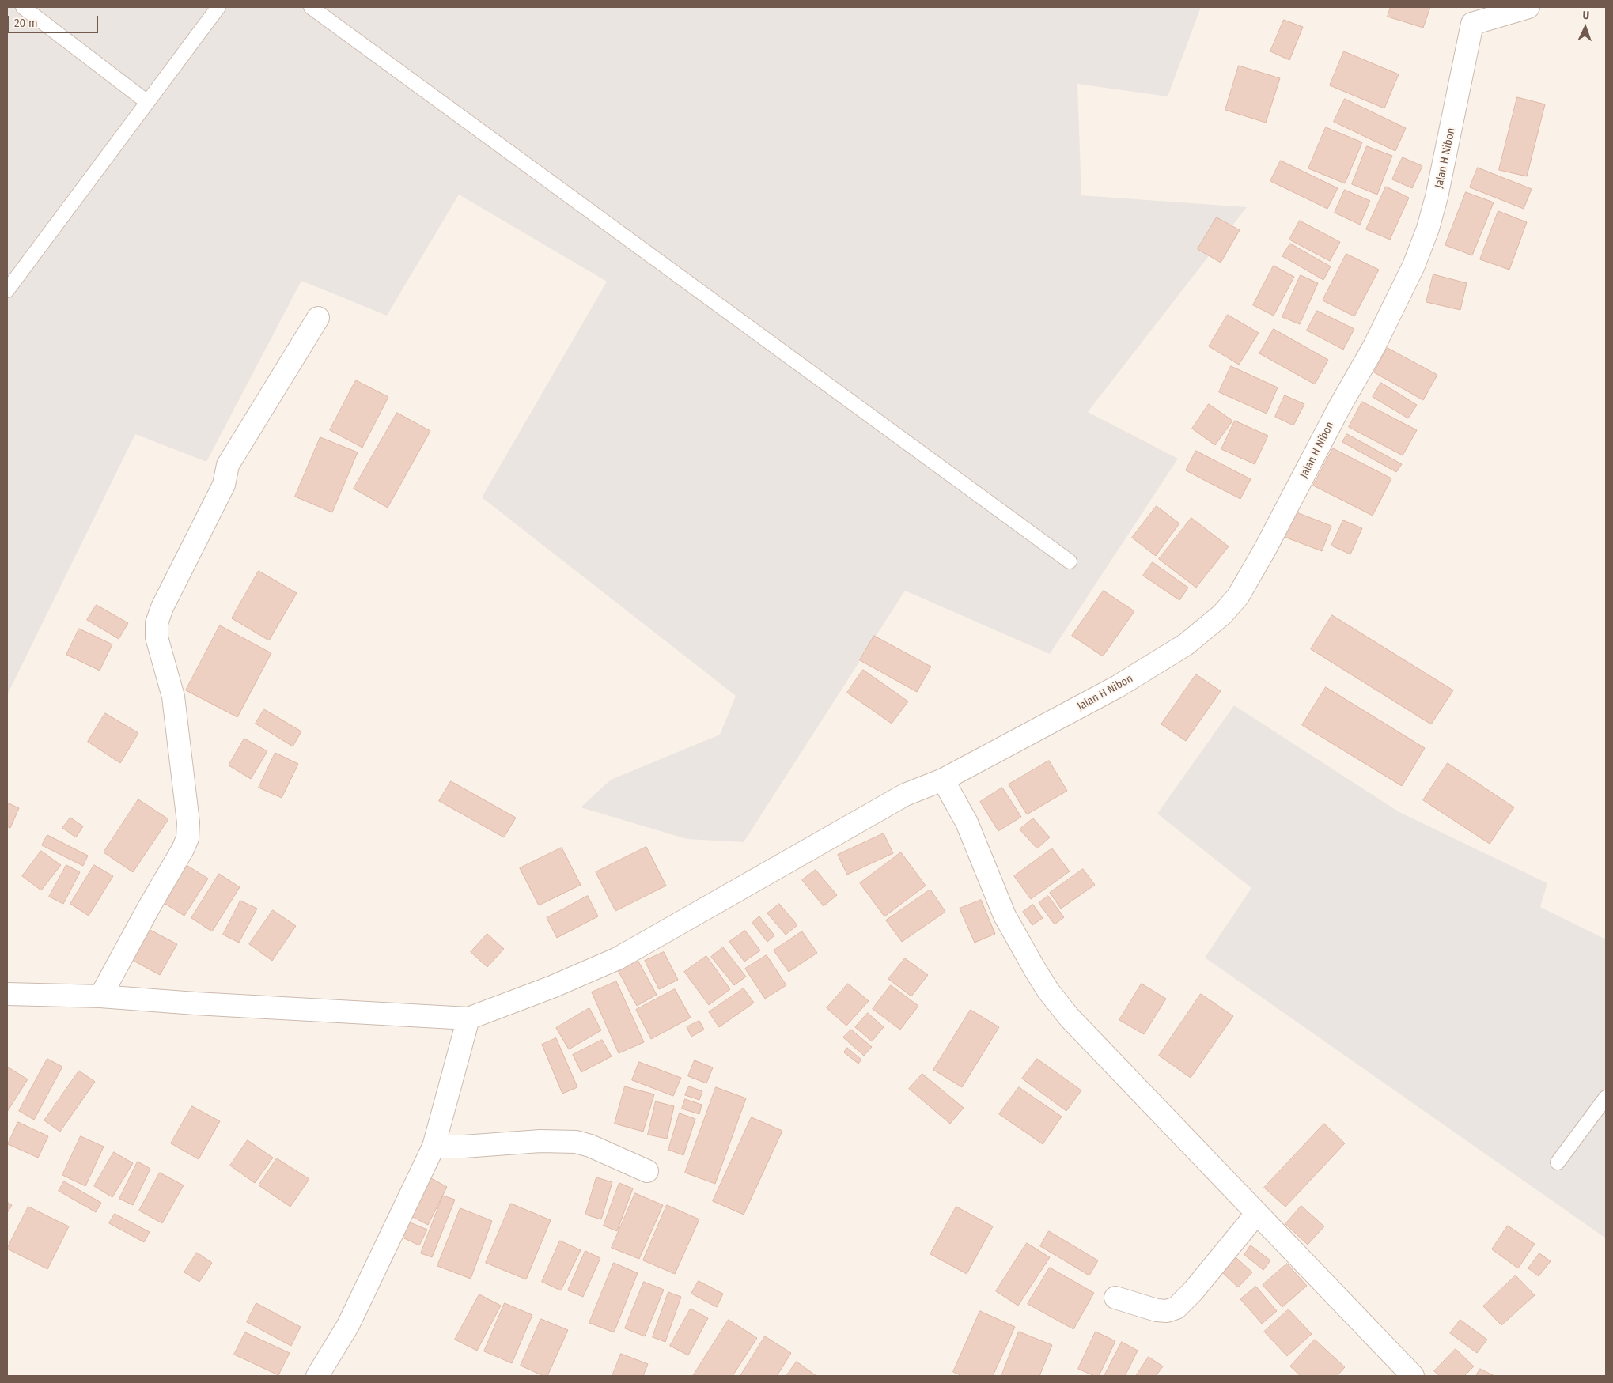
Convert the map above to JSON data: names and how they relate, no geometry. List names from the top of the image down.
{
  "streets": {
    "street": ["Jalan H Nibon"]
  },
  "scale_bar": "20 m",
  "north": "top"
}
